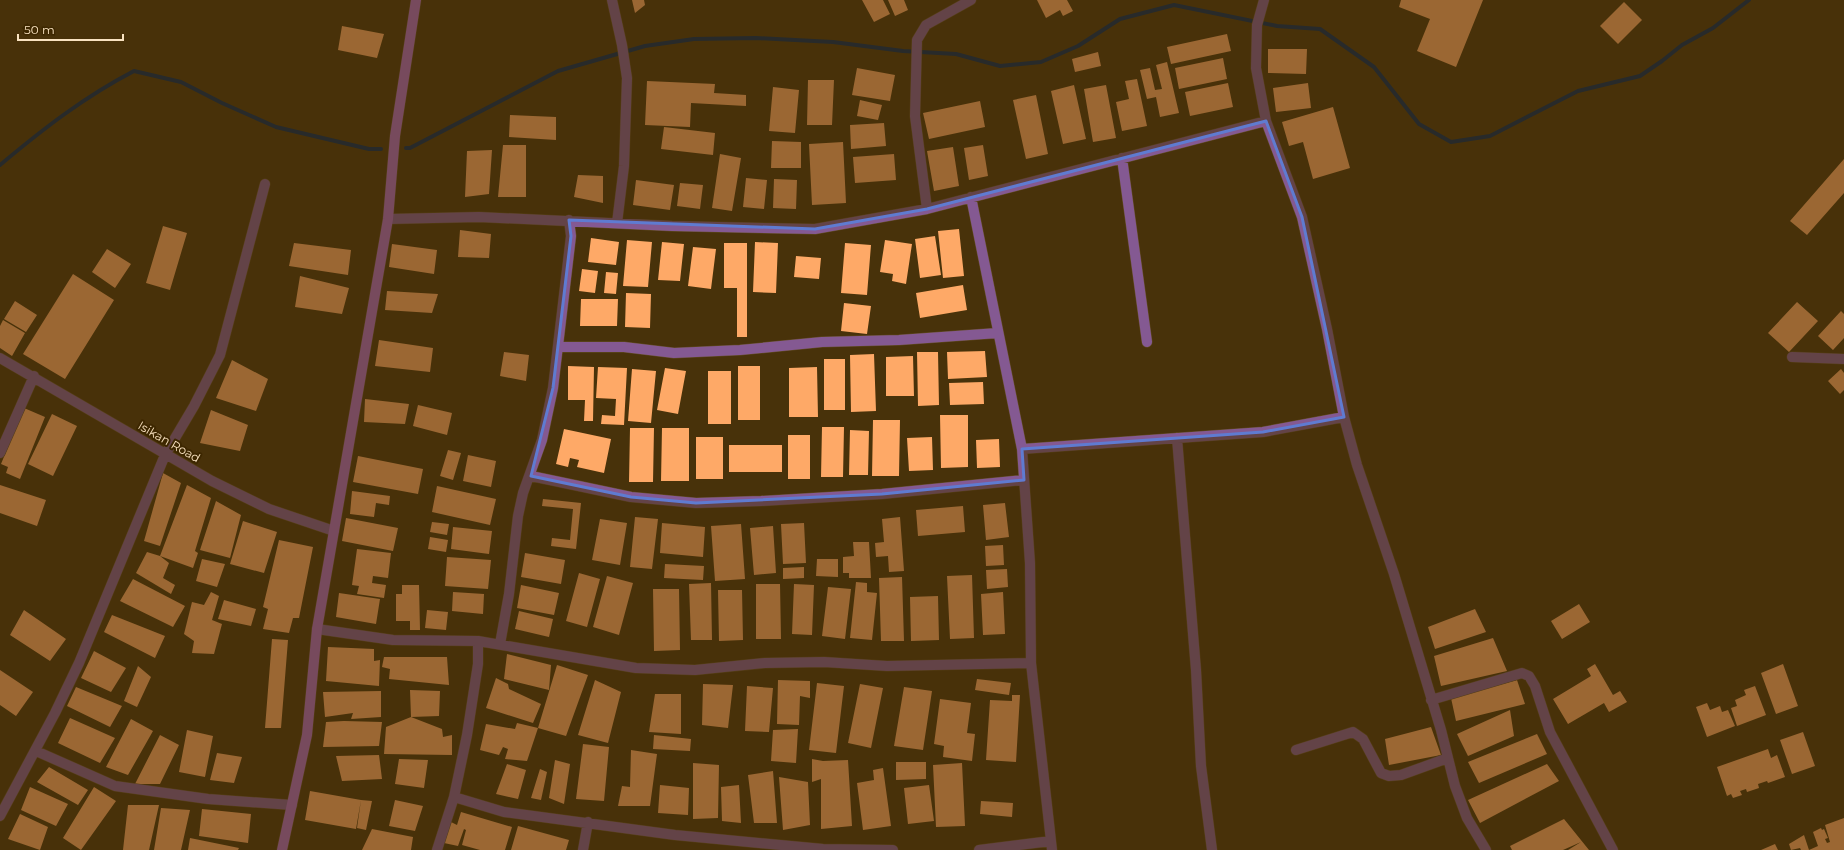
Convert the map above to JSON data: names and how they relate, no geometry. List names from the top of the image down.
{
  "streets": {
    "street": ["Isikan Road"]
  },
  "scale_bar": "50 m"
}
